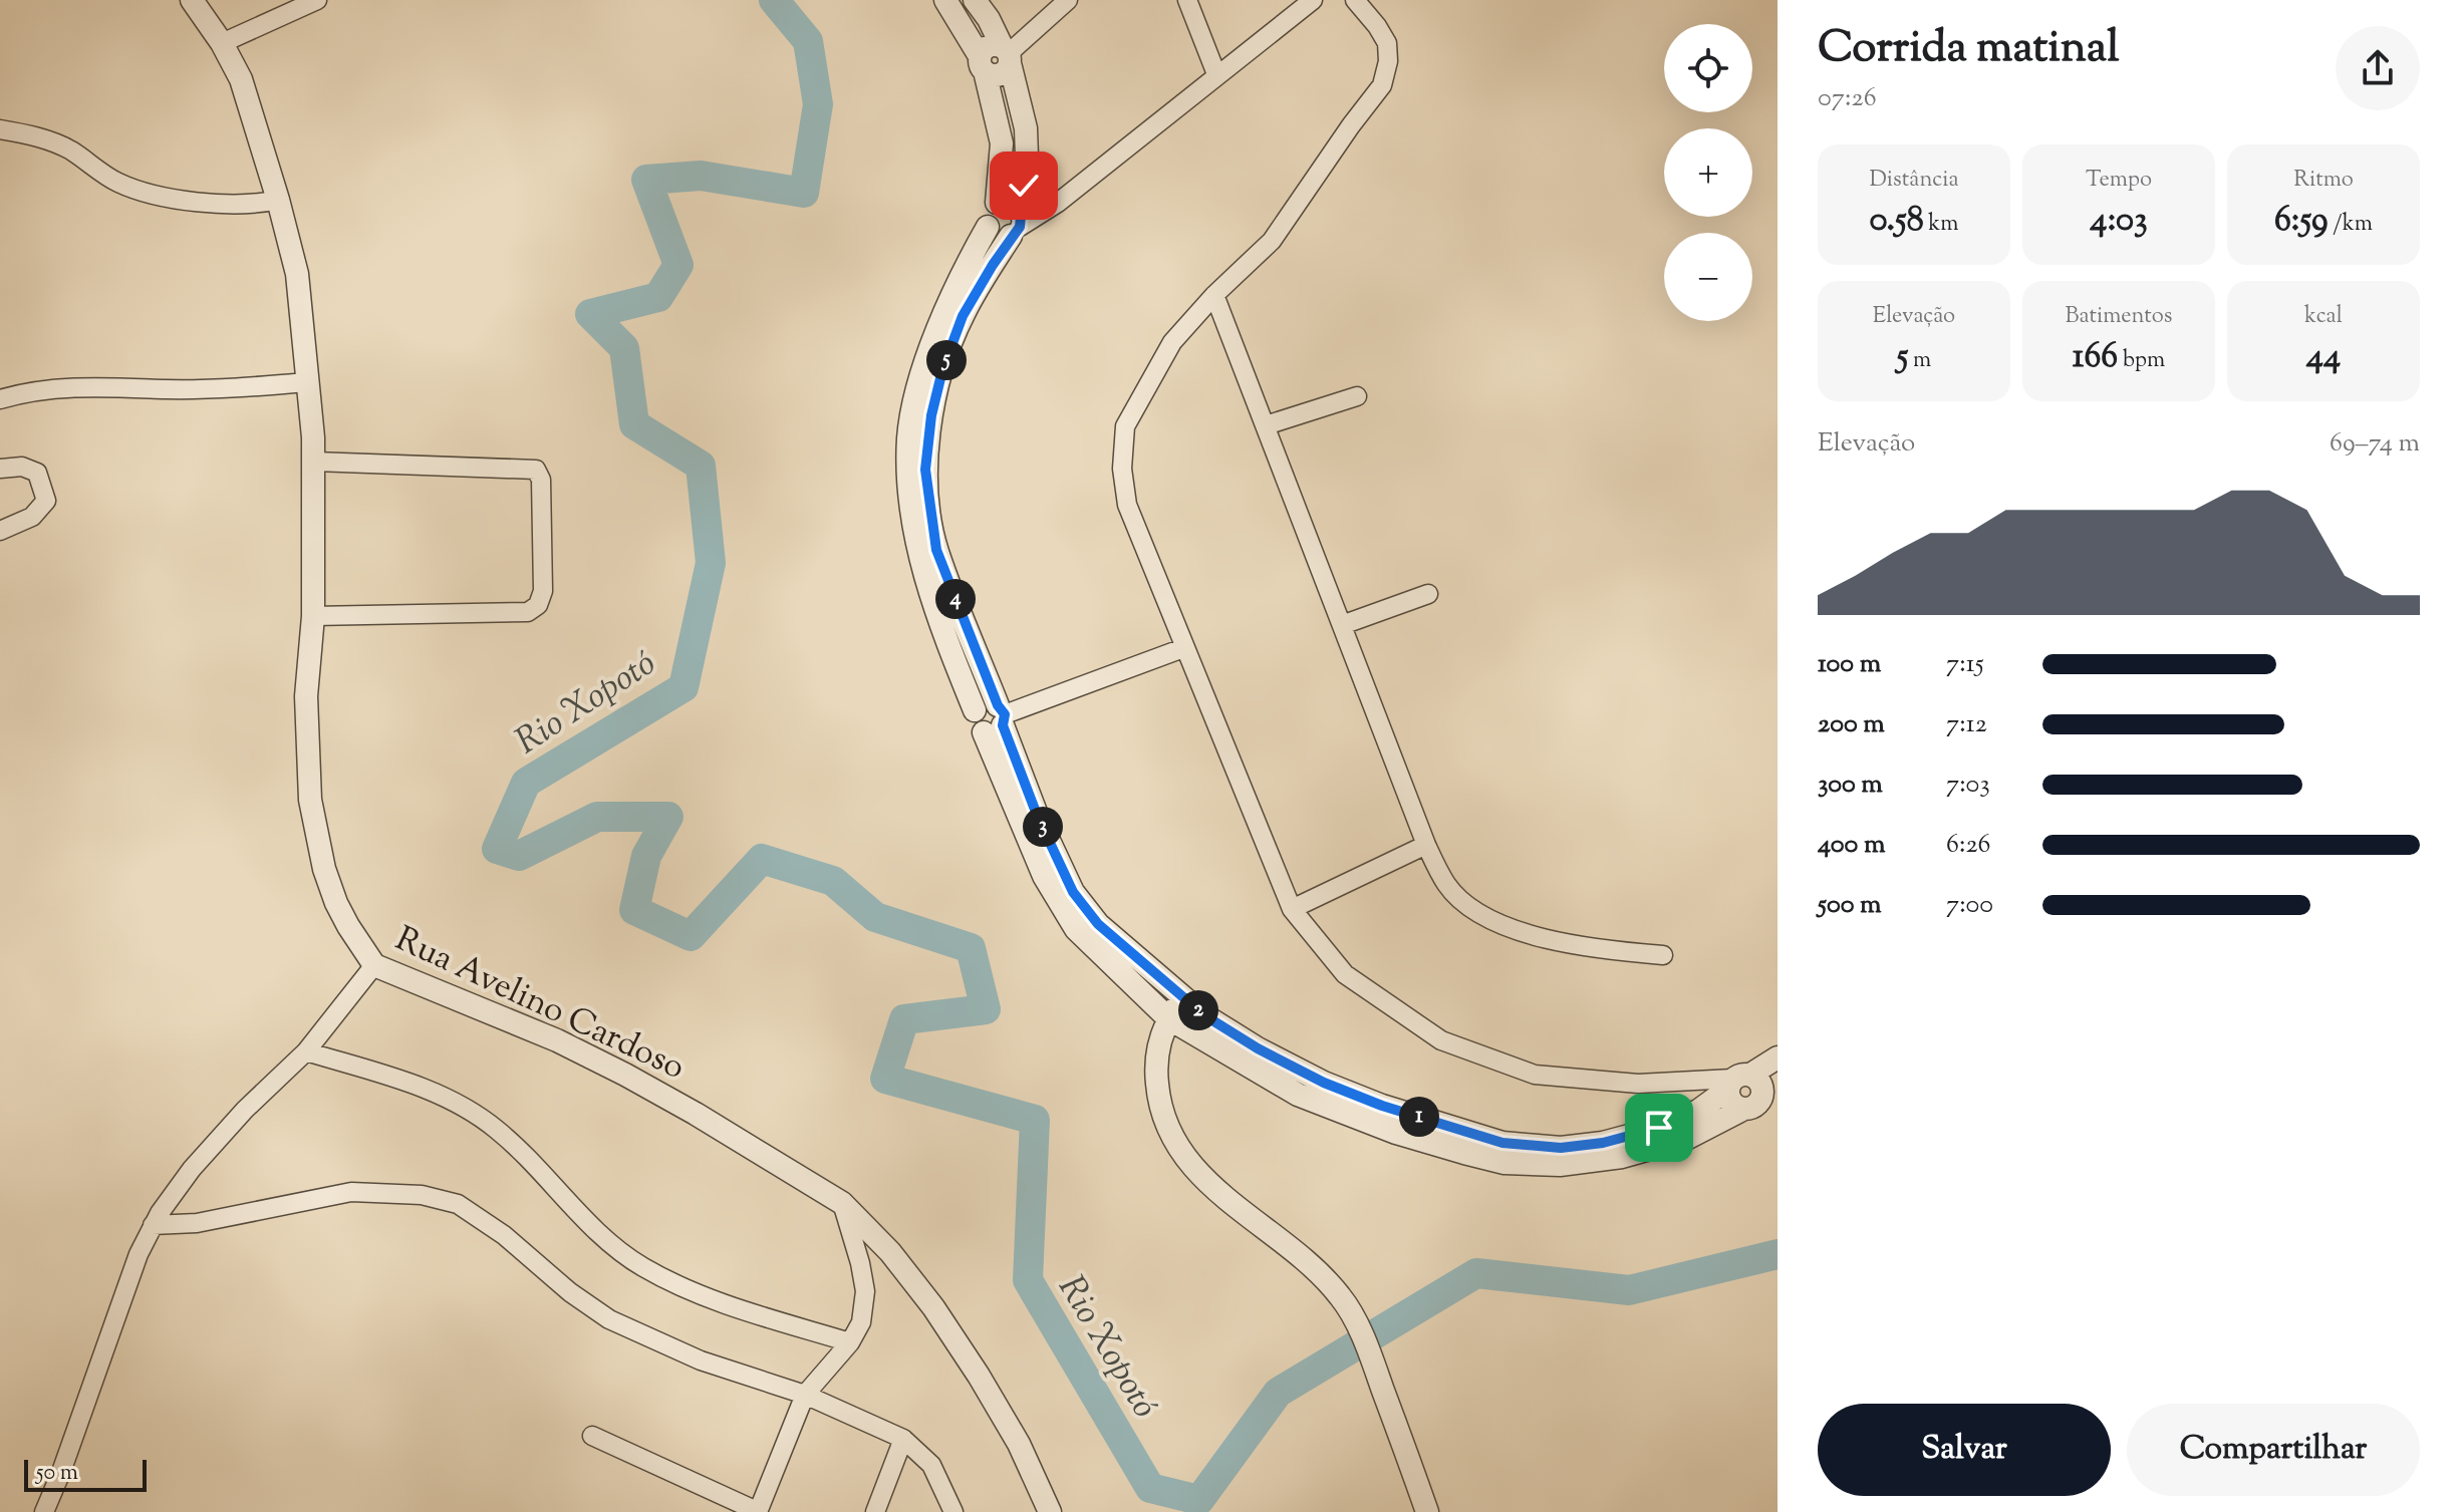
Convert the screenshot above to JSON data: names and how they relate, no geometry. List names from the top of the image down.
{
  "streets": {
    "street": ["Rua Avelino Cardoso"]
  },
  "water": ["Rio Xopotó"],
  "scale_bar": "50 m",
  "page": {
    "heading": ["Corrida matinal", "07:26"],
    "map_buttons": ["+", "−"],
    "stats": [
      ["Distância", "0.58 km"],
      ["Tempo", "4:03"],
      ["Ritmo", "6:59 /km"],
      ["Elevação", "5 m"],
      ["Batimentos", "166 bpm"],
      ["kcal", "44"]
    ],
    "pins": [
      "5",
      "4",
      "3",
      "2",
      "1"
    ],
    "chart": ["Elevação", "69–74 m"],
    "list": [
      {
        "name": "100 m",
        "note": "7:15"
      },
      {
        "name": "200 m",
        "note": "7:12"
      },
      {
        "name": "300 m",
        "note": "7:03"
      },
      {
        "name": "400 m",
        "note": "6:26"
      },
      {
        "name": "500 m",
        "note": "7:00"
      }
    ],
    "buttons": ["Salvar", "Compartilhar"],
    "scale": "50 m"
  }
}
